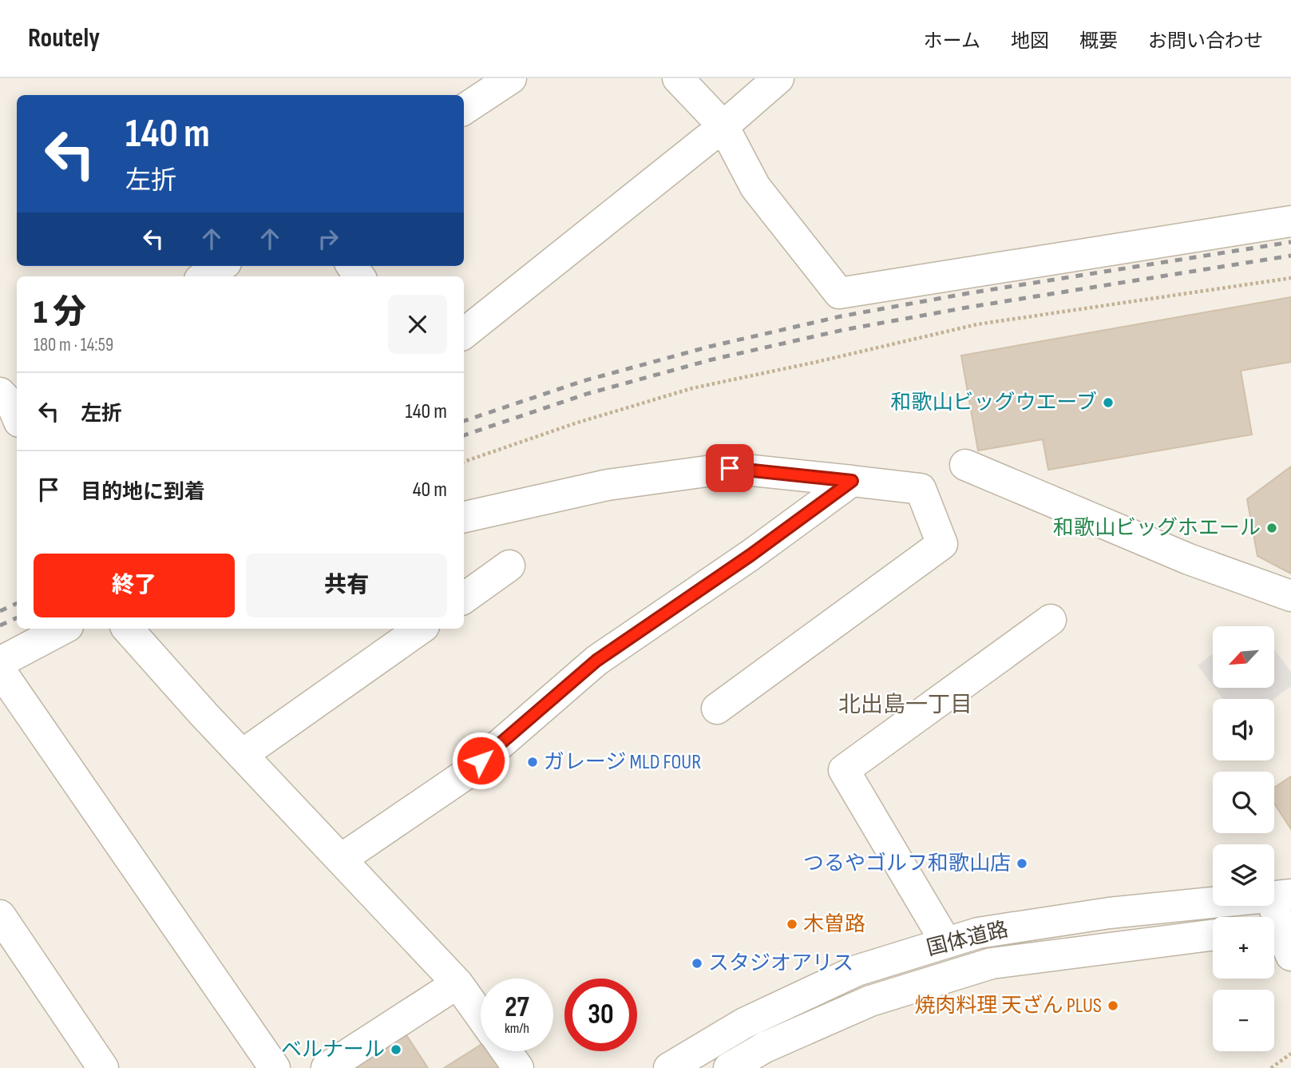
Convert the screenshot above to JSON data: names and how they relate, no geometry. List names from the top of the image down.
{
  "streets": {
    "street": ["国体道路"]
  },
  "districts": ["北出島一丁目"],
  "places": [
    "和歌山ビッグウエーブ",
    "和歌山ビッグホエール",
    "ガレージ MLD FOUR",
    "つるやゴルフ和歌山店",
    "木曽路",
    "スタジオアリス",
    "焼肉料理 天ざん PLUS",
    "ベルナール"
  ],
  "north": "bottom left",
  "page": {
    "header": "Routely",
    "nav": [
      "ホーム",
      "地図",
      "概要",
      "お問い合わせ"
    ],
    "turn": ["140 m", "左折"],
    "heading": ["1 分", "180 m · 14:59"],
    "list": [
      {
        "name": "左折",
        "value": "140 m"
      },
      {
        "name": "目的地に到着",
        "value": "40 m"
      }
    ],
    "buttons": ["終了", "共有"],
    "map_buttons": ["+", "−"],
    "speed": "27 km/h",
    "limit": "30"
  }
}
